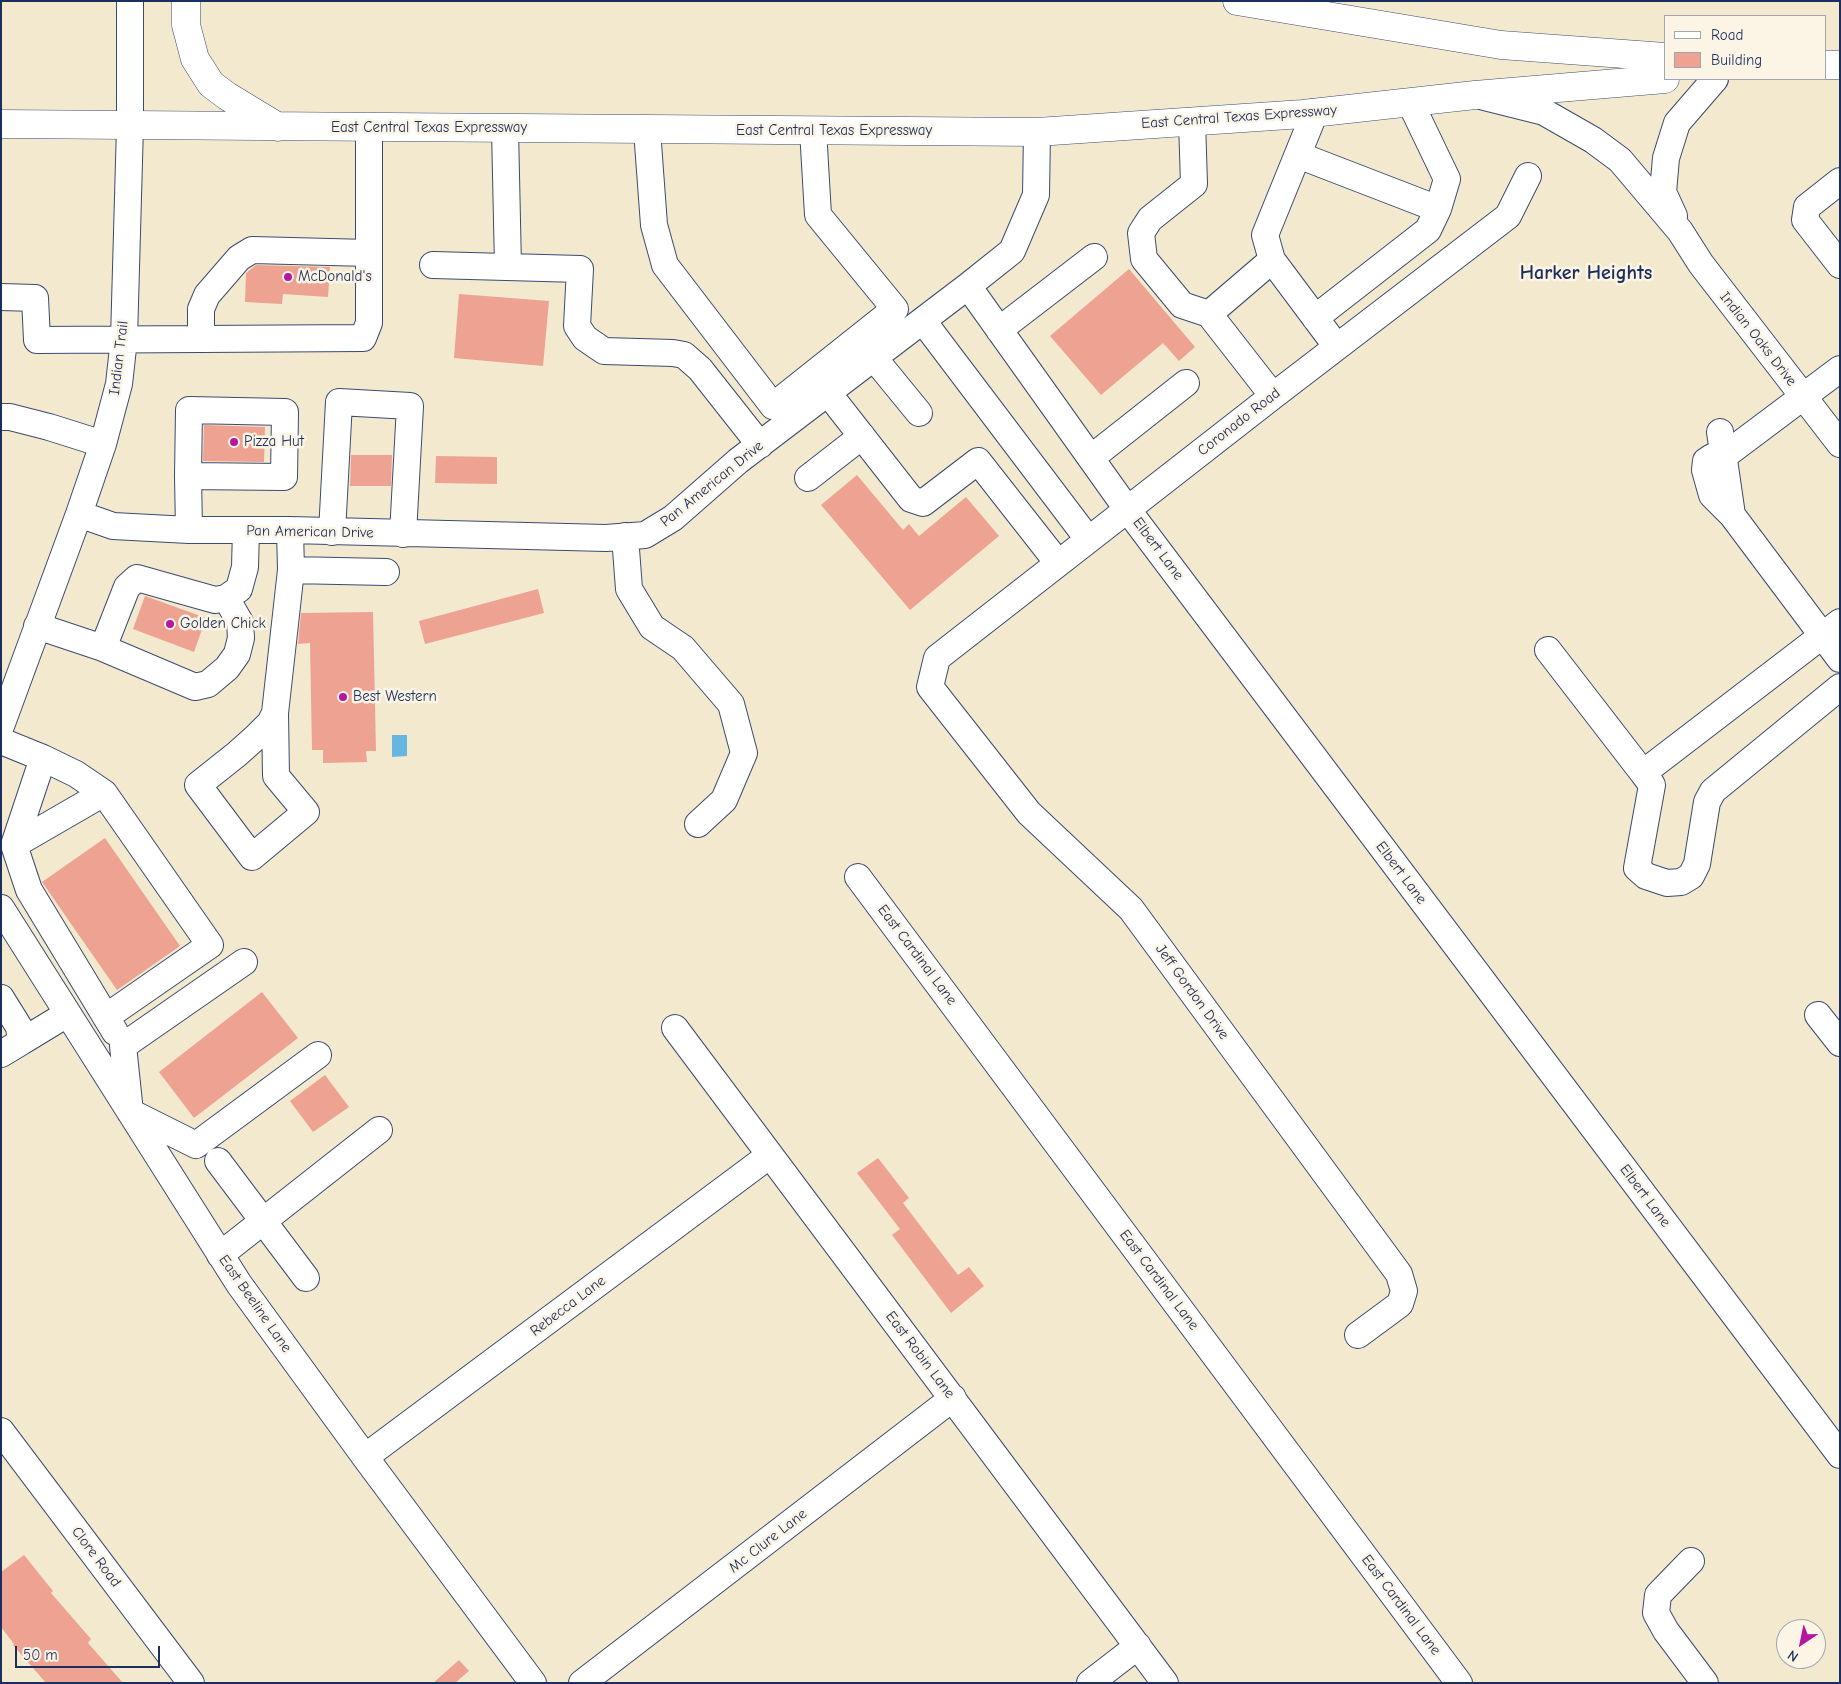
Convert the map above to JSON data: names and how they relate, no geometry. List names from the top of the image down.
{
  "streets": {
    "main road": ["East Central Texas Expressway"],
    "street": [
      "Indian Oaks Drive",
      "Indian Trail",
      "Coronado Road",
      "Pan American Drive",
      "Elbert Lane",
      "East Cardinal Lane",
      "Jeff Gordon Drive",
      "East Beeline Lane",
      "Rebecca Lane",
      "East Robin Lane",
      "Mc Clure Lane",
      "Clore Road"
    ]
  },
  "crossings": [
    ["East Central Texas Expressway", "Indian Trail"],
    ["East Central Texas Expressway", "Pan American Drive"],
    ["Indian Trail", "Pan American Drive"],
    ["Coronado Road", "Elbert Lane"],
    ["Coronado Road", "Jeff Gordon Drive"],
    ["Pan American Drive", "Elbert Lane"],
    ["East Beeline Lane", "Rebecca Lane"],
    ["Rebecca Lane", "East Robin Lane"],
    ["East Robin Lane", "Mc Clure Lane"]
  ],
  "districts": ["Harker Heights"],
  "places": [
    "McDonald's",
    "Pizza Hut",
    "Golden Chick",
    "Best Western"
  ],
  "legend": ["Road", "Building"],
  "scale_bar": "50 m",
  "north": "bottom left"
}
